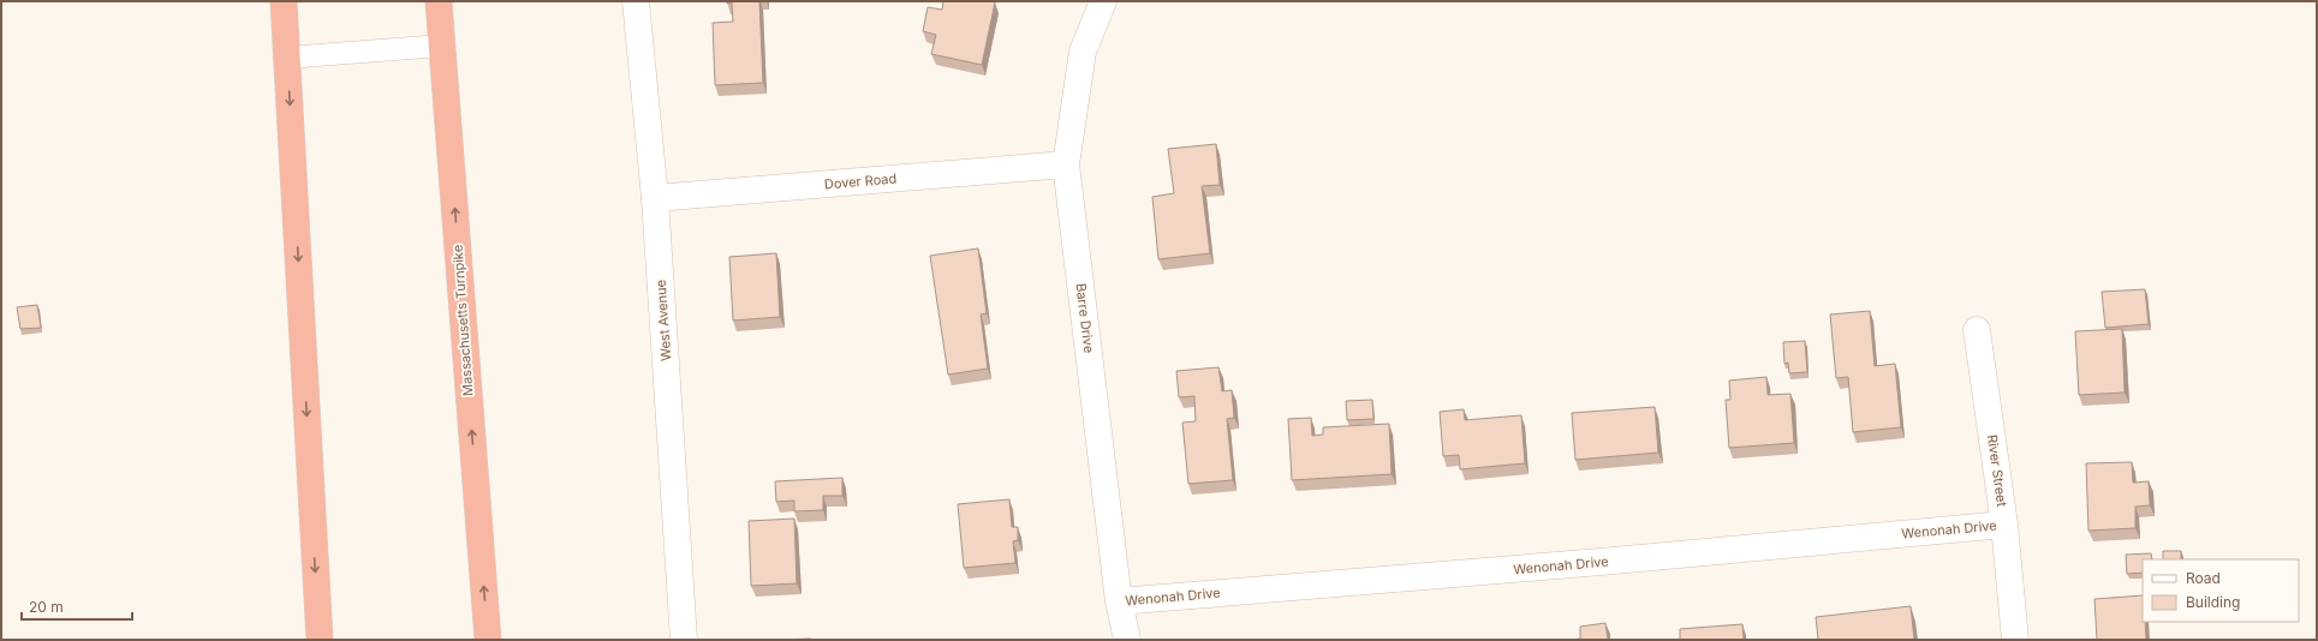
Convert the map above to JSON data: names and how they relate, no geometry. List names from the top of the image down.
{
  "streets": {
    "highway": ["Massachusetts Turnpike"],
    "street": [
      "Dover Road",
      "Barre Drive",
      "West Avenue",
      "River Street",
      "Wenonah Drive"
    ]
  },
  "crossings": [
    ["Dover Road", "Barre Drive"],
    ["Dover Road", "West Avenue"],
    ["Barre Drive", "Wenonah Drive"],
    ["River Street", "Wenonah Drive"]
  ],
  "legend": ["Road", "Building"],
  "scale_bar": "20 m"
}
